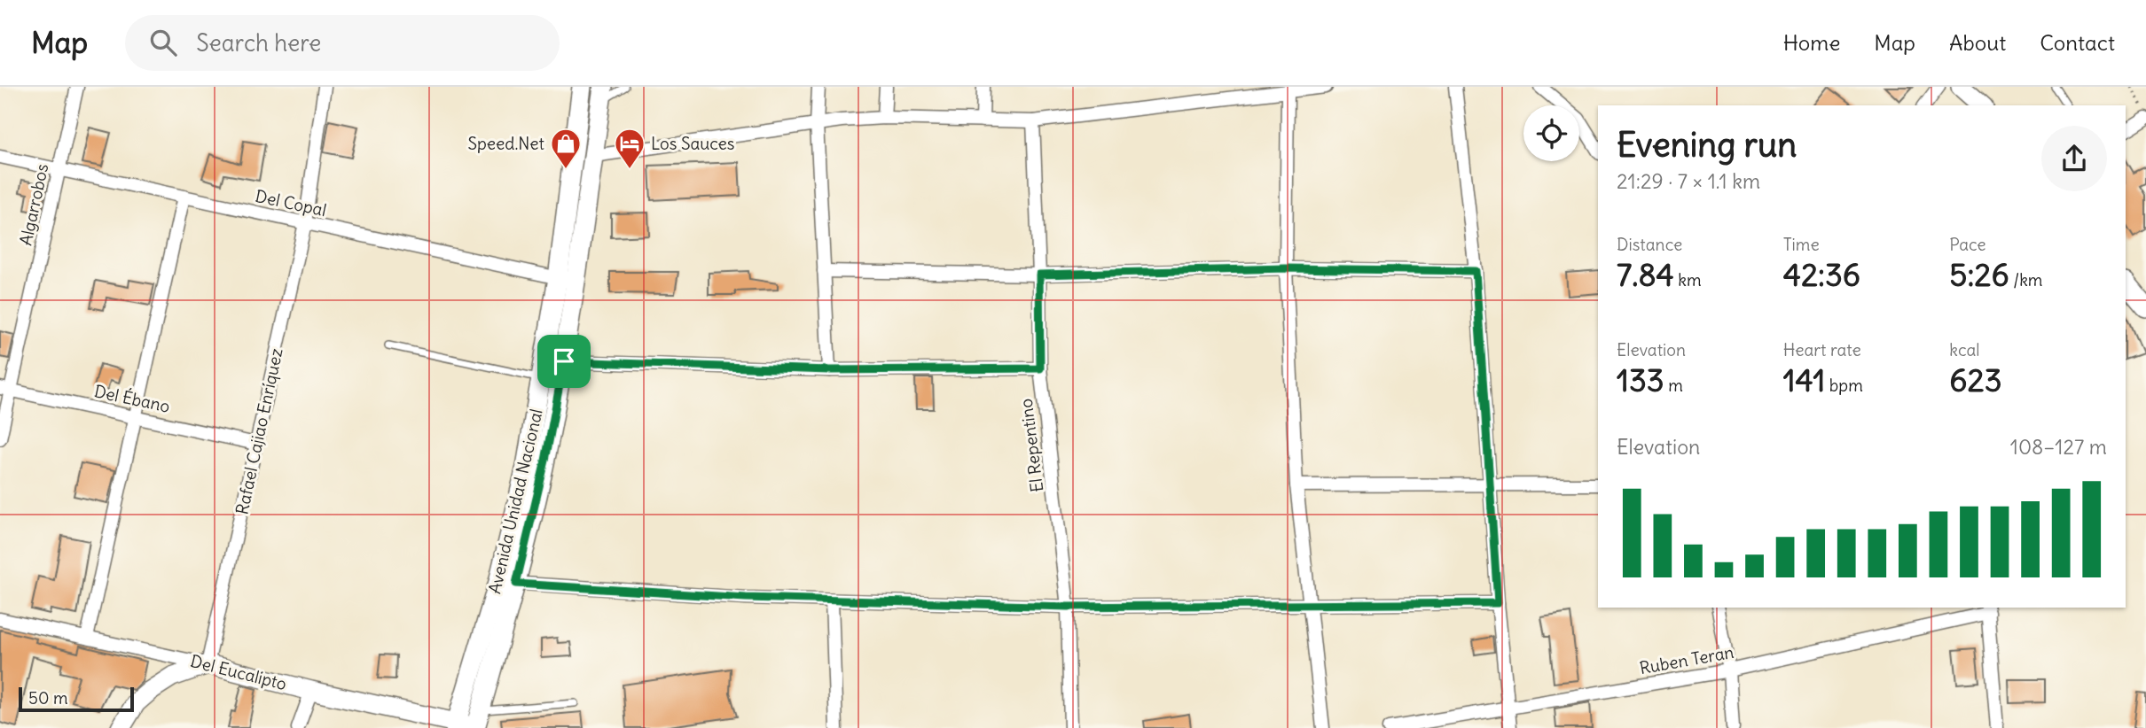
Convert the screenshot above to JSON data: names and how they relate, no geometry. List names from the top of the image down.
{
  "streets": {
    "main road": ["Avenida Unidad Nacional", "Del Eucalipto"],
    "street": [
      "Del Copal",
      "Algarrobos",
      "Del Ébano",
      "Rafael Cajiao Enríquez",
      "El Repentino",
      "Ruben Teran"
    ]
  },
  "crossings": [
    ["Del Copal", "Algarrobos"],
    ["Del Copal", "Rafael Cajiao Enríquez"],
    ["Del Copal", "Avenida Unidad Nacional"],
    ["Algarrobos", "Del Ébano"],
    ["Del Ébano", "Rafael Cajiao Enríquez"],
    ["Rafael Cajiao Enríquez", "Del Eucalipto"],
    ["Avenida Unidad Nacional", "Del Eucalipto"]
  ],
  "places": {
    "shop": ["Speed.Net"],
    "hotel": ["Los Sauces"]
  },
  "scale_bar": "50 m",
  "page": {
    "header": "Map",
    "search": "Search here",
    "nav": [
      "Home",
      "Map",
      "About",
      "Contact"
    ],
    "heading": ["Evening run", "21:29 · 7 × 1.1 km"],
    "stats": [
      ["Distance", "7.84 km"],
      ["Time", "42:36"],
      ["Pace", "5:26 /km"],
      ["Elevation", "133 m"],
      ["Heart rate", "141 bpm"],
      ["kcal", "623"]
    ],
    "chart": ["Elevation", "108–127 m"],
    "scale": "50 m"
  }
}
